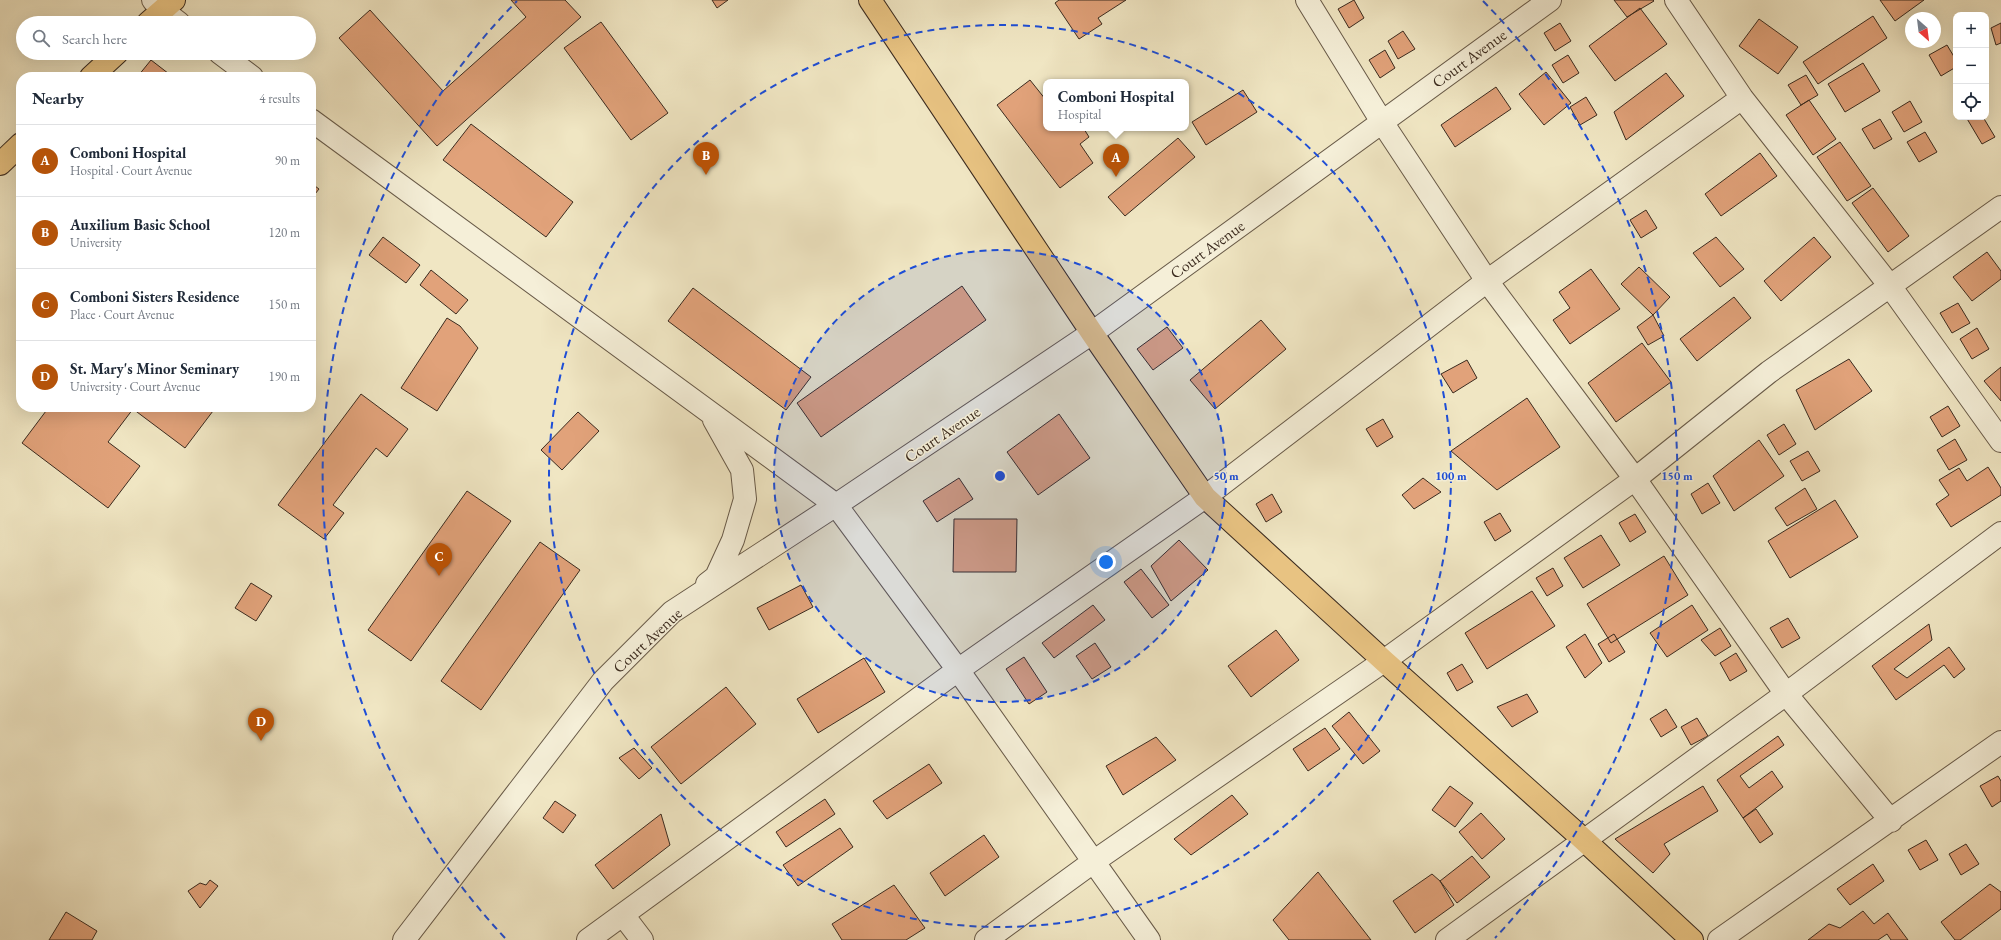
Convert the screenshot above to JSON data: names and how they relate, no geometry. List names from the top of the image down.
{
  "streets": {
    "street": ["Court Avenue"]
  },
  "north": "bottom right",
  "page": {
    "map_buttons": ["+", "−"],
    "search": "Search here",
    "heading": ["Nearby", "4 results"],
    "popup": ["Comboni Hospital", "Hospital"],
    "list": [
      {
        "mark": "A",
        "name": "Comboni Hospital",
        "note": "Hospital · Court Avenue",
        "value": "90 m"
      },
      {
        "mark": "B",
        "name": "Auxilium Basic School",
        "note": "University",
        "value": "120 m"
      },
      {
        "mark": "C",
        "name": "Comboni Sisters Residence",
        "note": "Place · Court Avenue",
        "value": "150 m"
      },
      {
        "mark": "D",
        "name": "St. Mary's Minor Seminary",
        "note": "University · Court Avenue",
        "value": "190 m"
      }
    ],
    "pins": [
      "B",
      "A",
      "C",
      "D"
    ]
  },
  "rings": ["50 m", "100 m", "150 m"]
}
